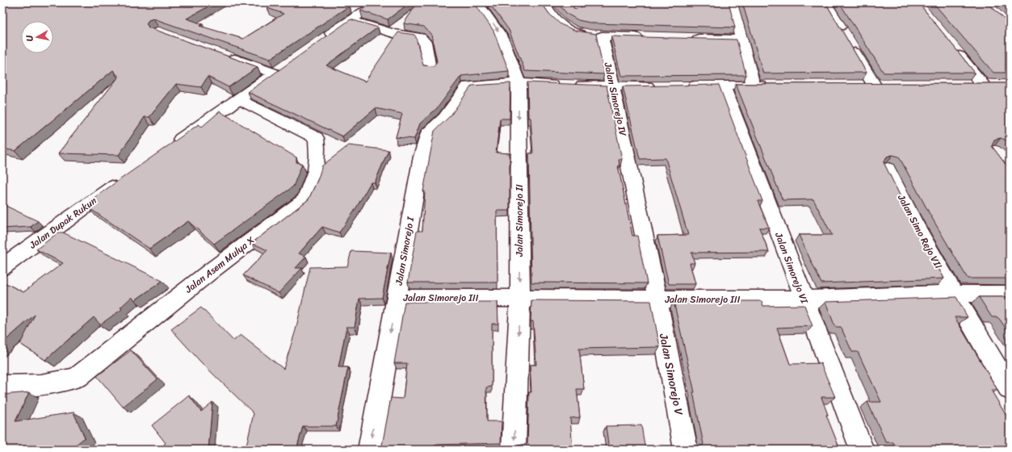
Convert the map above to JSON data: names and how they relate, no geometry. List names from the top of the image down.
{
  "streets": {
    "street": [
      "Jalan Simorejo IV",
      "Jalan Simorejo II",
      "Jalan Dupak Rukun",
      "Jalan Simo Rejo VII",
      "Jalan Simorejo I",
      "Jalan Asem Mulya X",
      "Jalan Simorejo VI",
      "Jalan Simorejo III",
      "Jalan Simorejo V"
    ]
  },
  "crossings": [
    ["Jalan Simorejo IV", "Jalan Simorejo III"],
    ["Jalan Simorejo IV", "Jalan Simorejo V"],
    ["Jalan Simorejo II", "Jalan Simorejo I"],
    ["Jalan Simorejo II", "Jalan Simorejo III"],
    ["Jalan Simo Rejo VII", "Jalan Simorejo III"],
    ["Jalan Simorejo I", "Jalan Simorejo III"],
    ["Jalan Simorejo VI", "Jalan Simorejo III"],
    ["Jalan Simorejo III", "Jalan Simorejo V"]
  ],
  "one_way": ["Jalan Simorejo II", "Jalan Simorejo I"],
  "north": "left"
}
